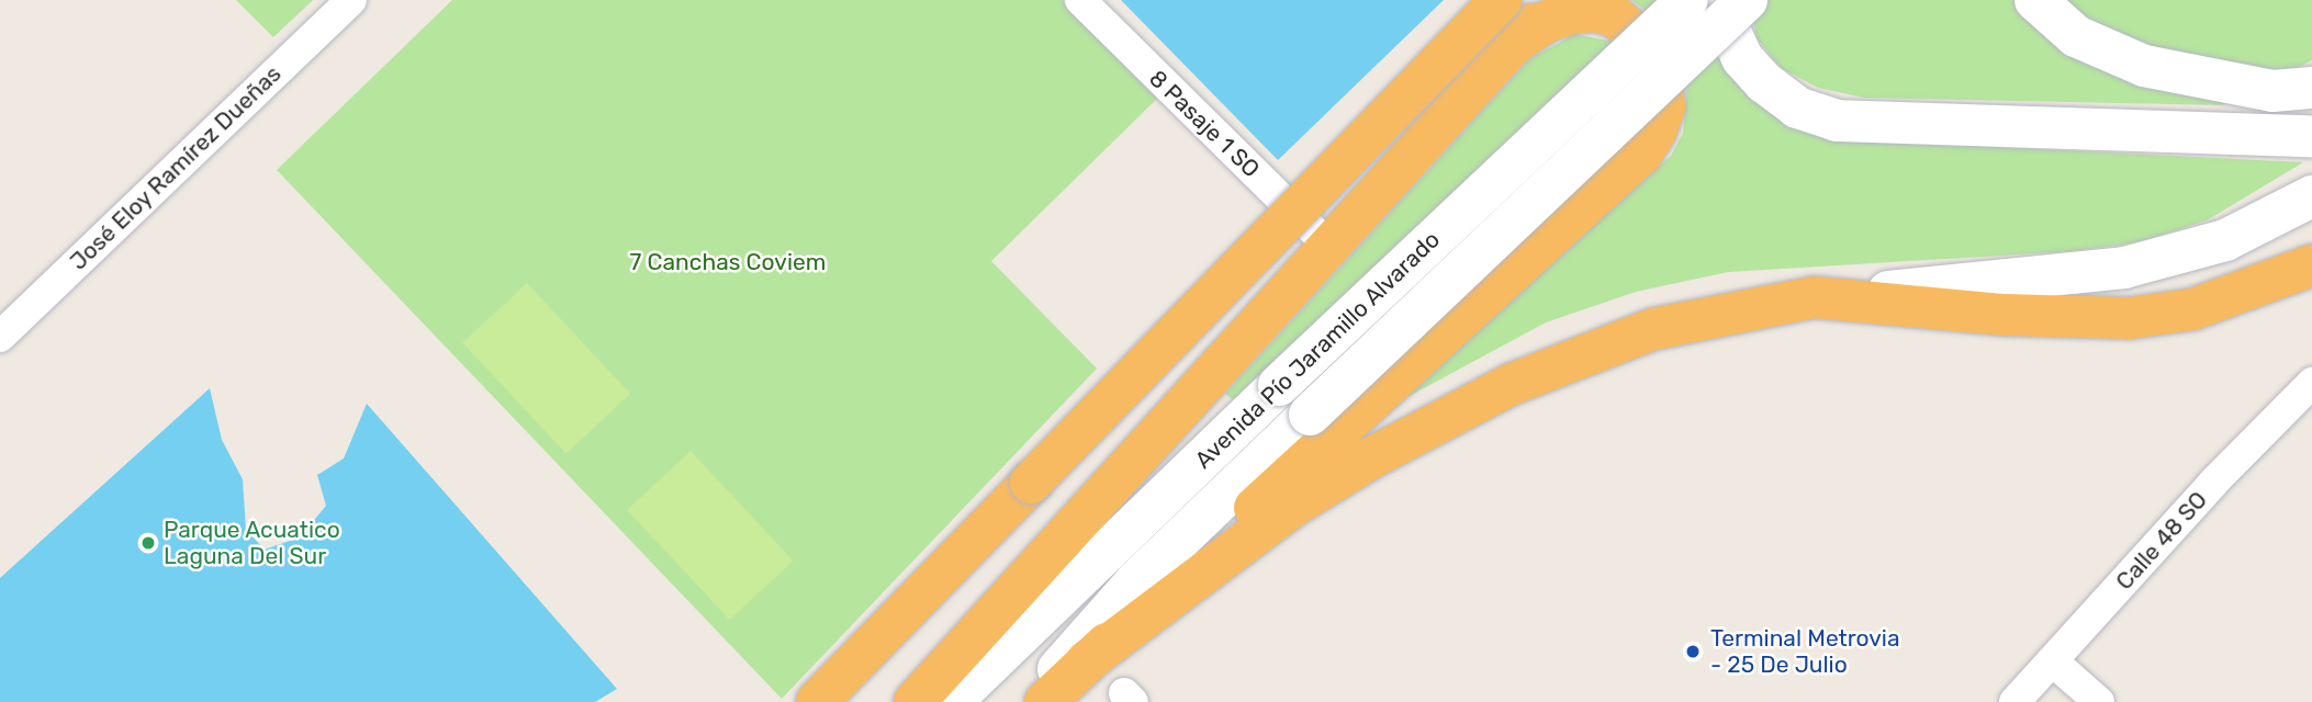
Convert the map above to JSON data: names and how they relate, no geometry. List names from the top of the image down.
{
  "streets": {
    "main road": ["Avenida Pío Jaramillo Alvarado"],
    "street": ["8 Pasaje 1 SO", "José Eloy Ramírez Dueñas", "Calle 48 SO"]
  },
  "parks": ["7 Canchas Coviem"],
  "places": ["Parque Acuatico Laguna Del Sur", "Terminal Metrovia - 25 De Julio"]
}
